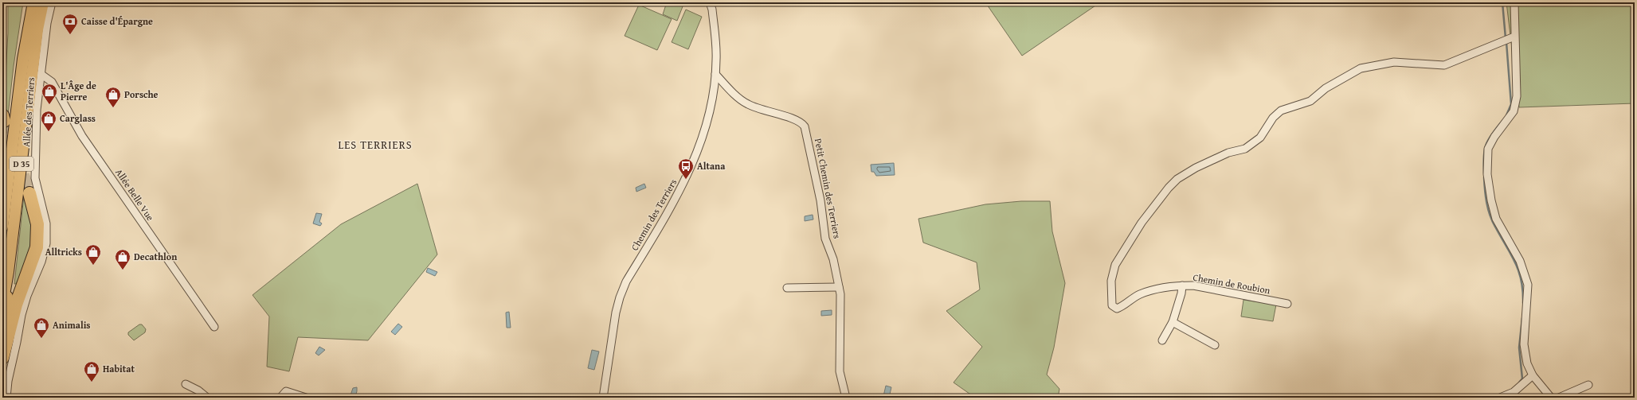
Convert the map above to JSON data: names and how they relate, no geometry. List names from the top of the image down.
{
  "streets": {
    "main road": ["D 35"],
    "street": [
      "Allée des Terriers",
      "Petit Chemin des Terriers",
      "Allée Belle Vue",
      "Chemin des Terriers",
      "Chemin de Roubion"
    ]
  },
  "crossings": [
    ["Allée des Terriers", "Allée Belle Vue"],
    ["Petit Chemin des Terriers", "Chemin des Terriers"]
  ],
  "districts": ["LES TERRIERS"],
  "places": {
    "bank": ["Caisse d'Épargne"],
    "shop": [
      "L'Âge de Pierre",
      "Porsche",
      "Carglass",
      "Alltricks",
      "Decathlon",
      "Animalis",
      "Habitat"
    ],
    "bus stop": ["Altana"]
  }
}
